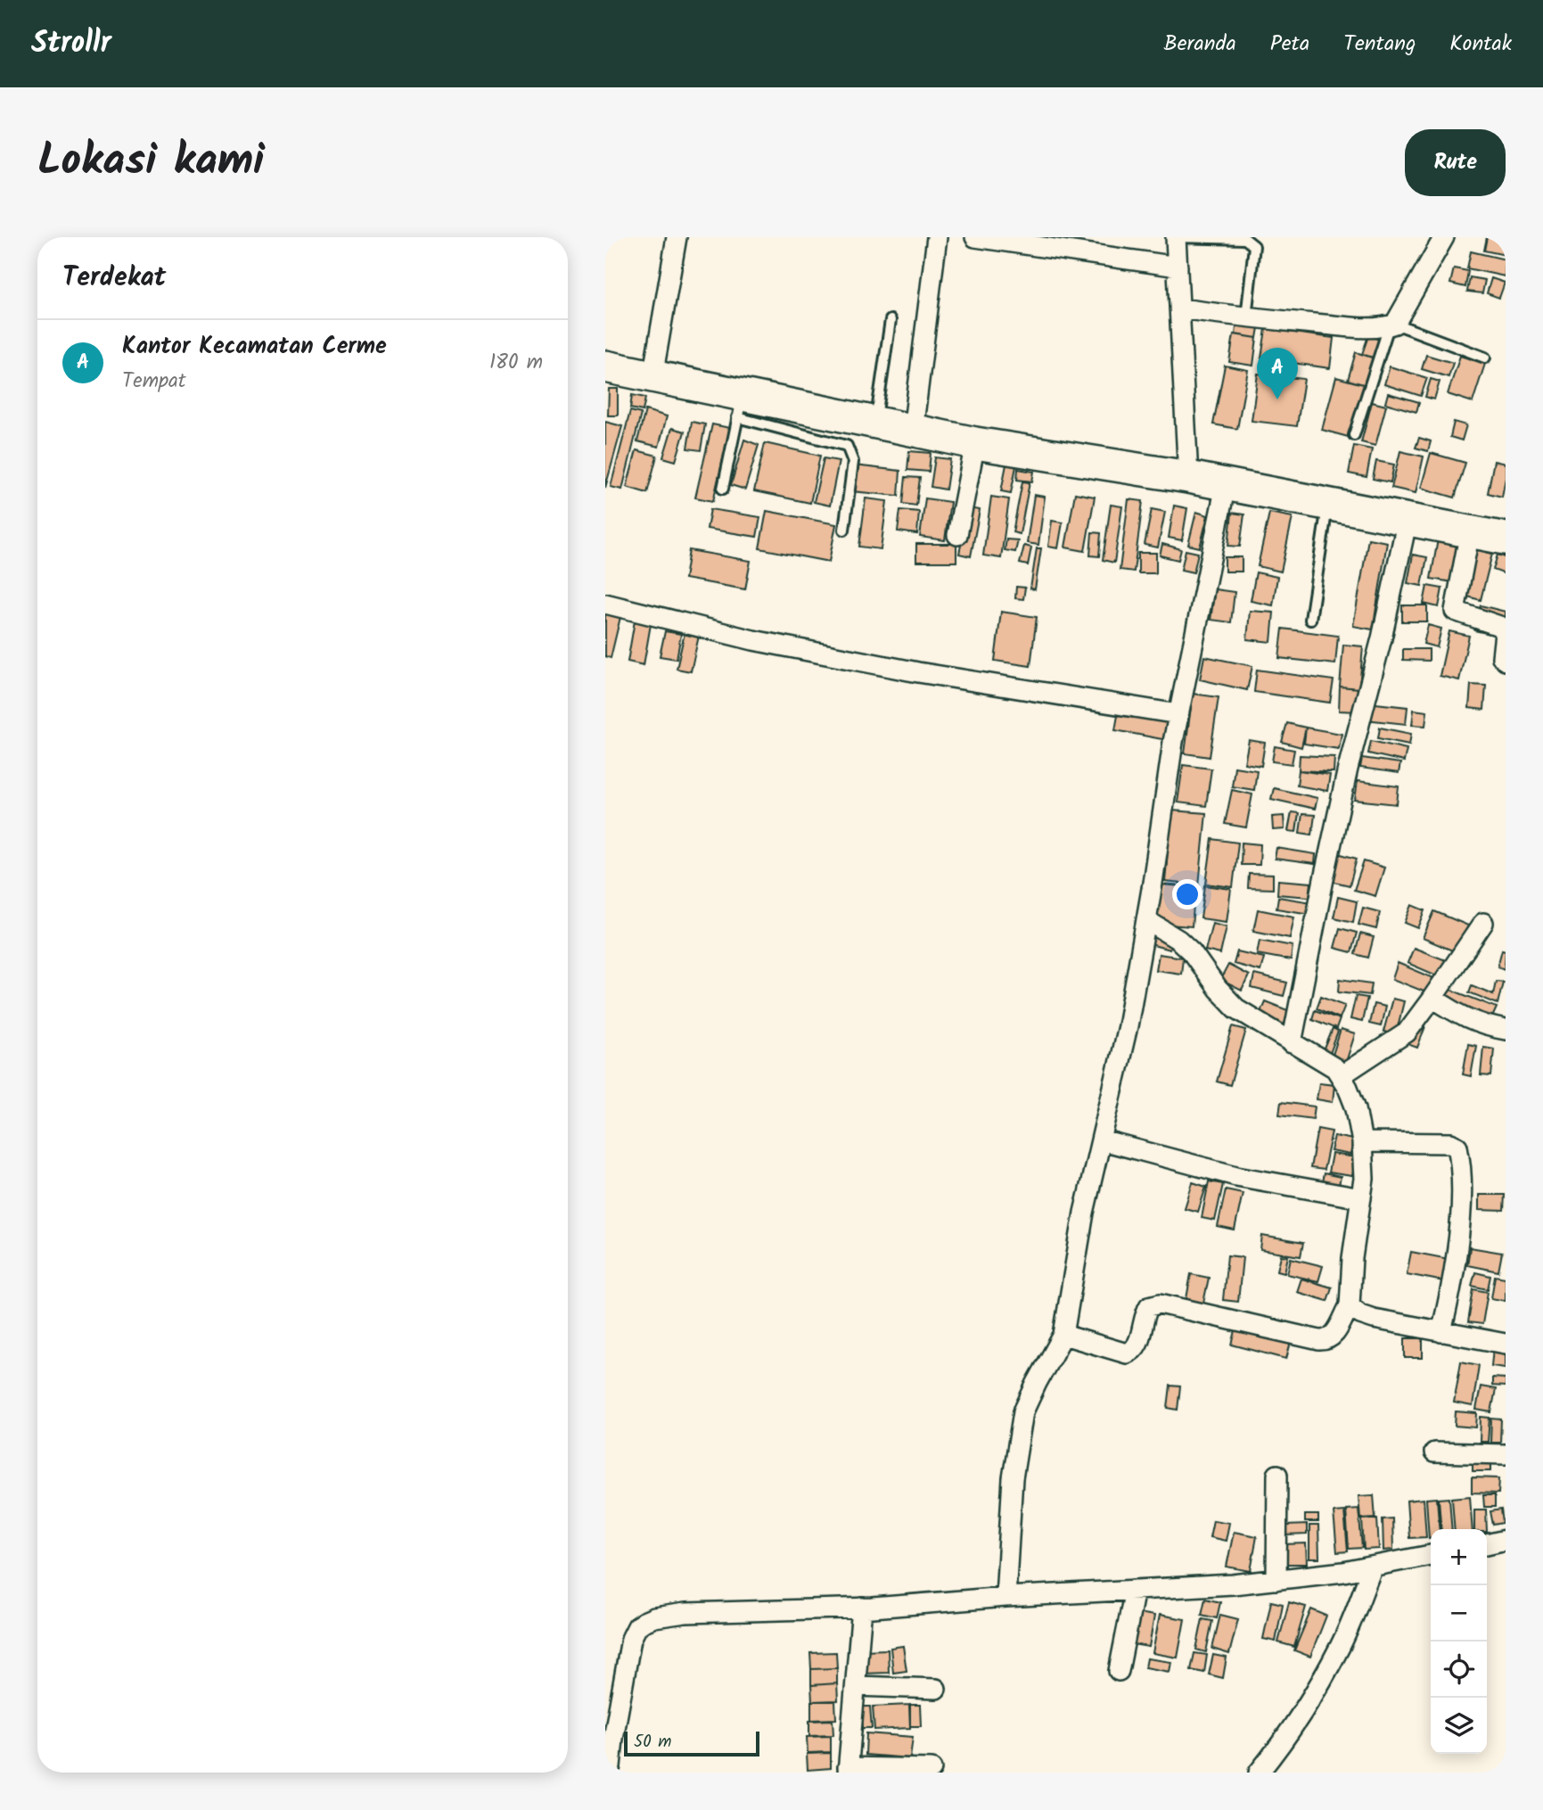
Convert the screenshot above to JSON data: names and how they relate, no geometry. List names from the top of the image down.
{
  "scale_bar": "50 m",
  "page": {
    "header": "Strollr",
    "nav": [
      "Beranda",
      "Peta",
      "Tentang",
      "Kontak"
    ],
    "title": "Lokasi kami",
    "buttons": "Rute",
    "heading": "Terdekat",
    "list": [
      {
        "mark": "A",
        "name": "Kantor Kecamatan Cerme",
        "note": "Tempat",
        "value": "180 m"
      }
    ],
    "pins": "A",
    "map_buttons": ["+", "−"],
    "scale": "50 m"
  }
}
